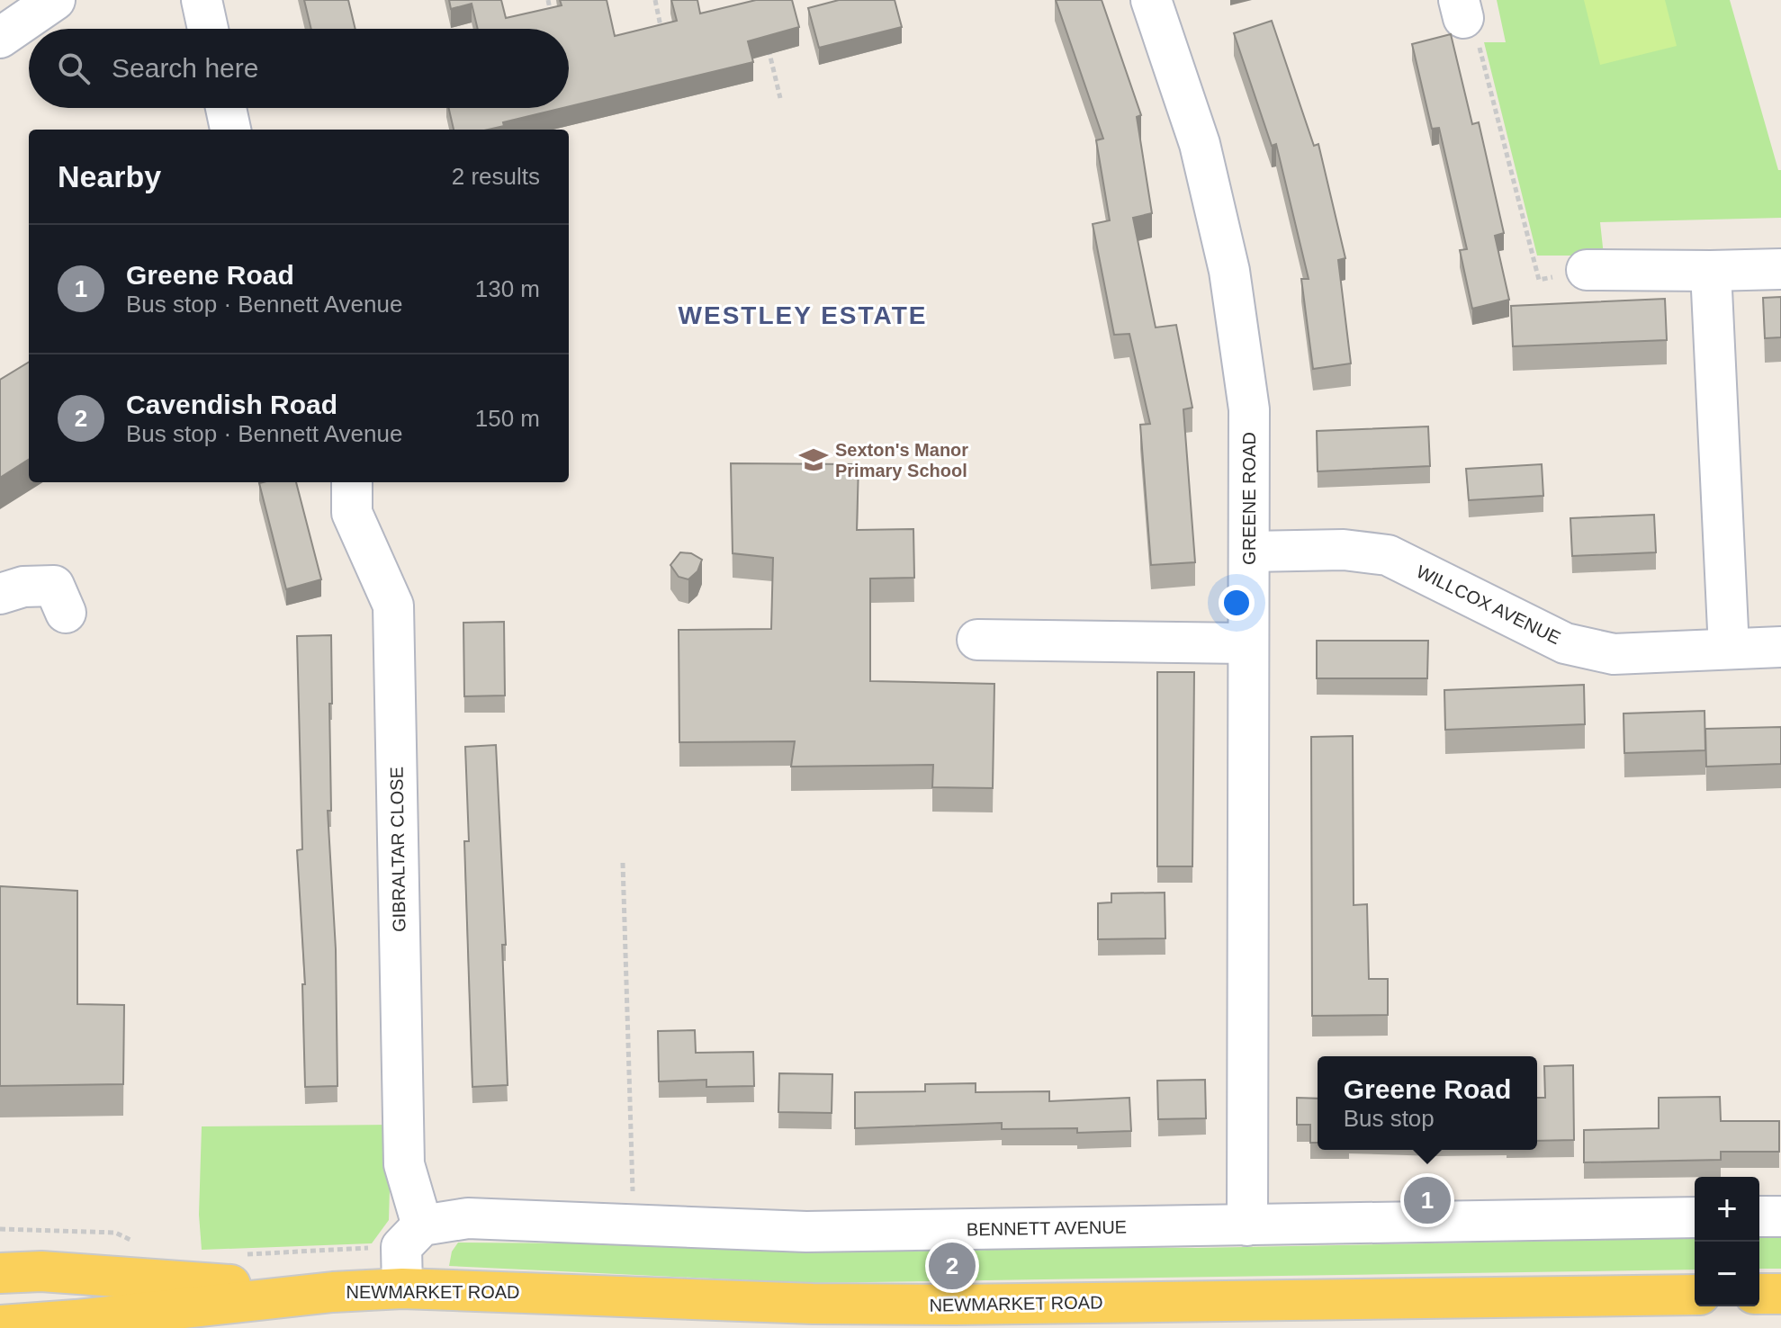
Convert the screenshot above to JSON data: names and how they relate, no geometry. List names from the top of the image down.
{
  "streets": {
    "main road": ["NEWMARKET ROAD"],
    "street": [
      "GREENE ROAD",
      "WILLCOX AVENUE",
      "GIBRALTAR CLOSE",
      "BENNETT AVENUE"
    ]
  },
  "crossings": [
    ["GREENE ROAD", "WILLCOX AVENUE"],
    ["GREENE ROAD", "BENNETT AVENUE"],
    ["GIBRALTAR CLOSE", "BENNETT AVENUE"]
  ],
  "districts": ["WESTLEY ESTATE"],
  "places": {
    "school or university": ["Sexton's Manor Primary School"]
  },
  "page": {
    "search": "Search here",
    "heading": ["Nearby", "2 results"],
    "list": [
      {
        "mark": "1",
        "name": "Greene Road",
        "note": "Bus stop · Bennett Avenue",
        "value": "130 m"
      },
      {
        "mark": "2",
        "name": "Cavendish Road",
        "note": "Bus stop · Bennett Avenue",
        "value": "150 m"
      }
    ],
    "popup": ["Greene Road", "Bus stop"],
    "pins": ["1", "2"],
    "map_buttons": ["+", "−"]
  }
}
